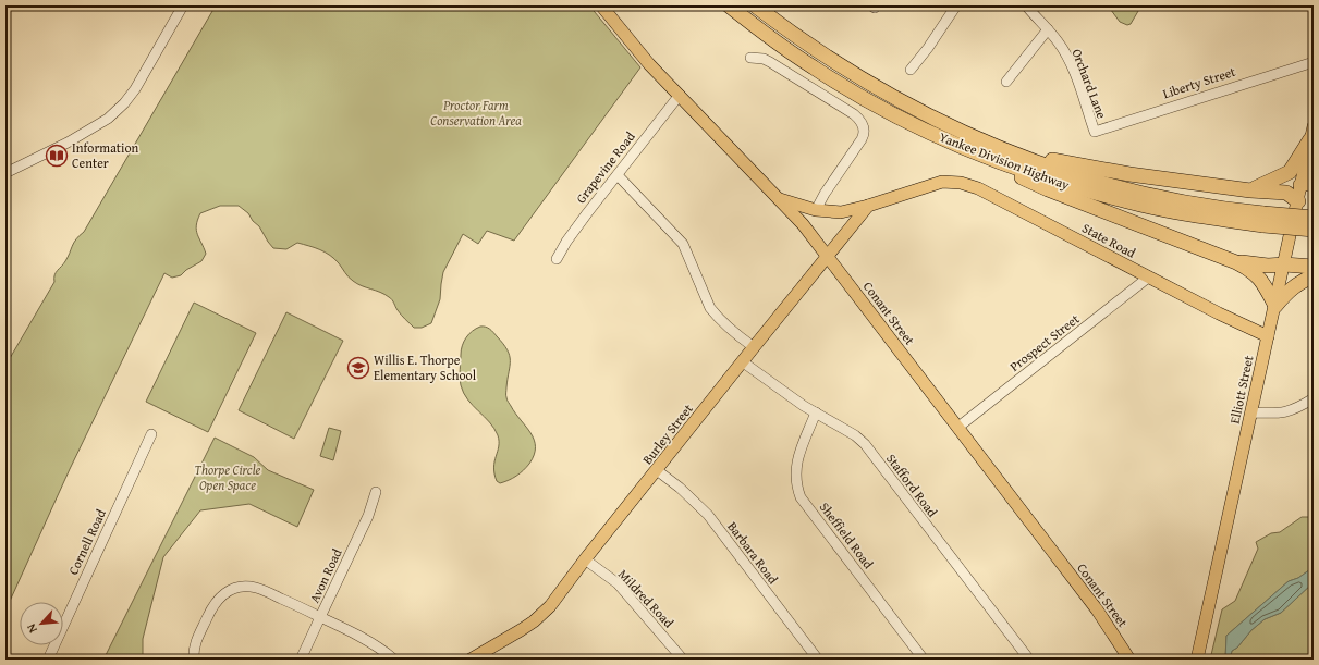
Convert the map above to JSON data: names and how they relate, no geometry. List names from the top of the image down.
{
  "streets": {
    "highway": ["Yankee Division Highway"],
    "main road": [
      "State Road",
      "Conant Street",
      "Elliott Street",
      "Burley Street"
    ],
    "street": [
      "Liberty Street",
      "Orchard Lane",
      "Grapevine Road",
      "Prospect Street",
      "Stafford Road",
      "Sheffield Road",
      "Cornell Road",
      "Barbara Road",
      "Avon Road",
      "Mildred Road"
    ]
  },
  "crossings": [
    ["Liberty Street", "Orchard Lane"],
    ["Grapevine Road", "Conant Street"],
    ["State Road", "Prospect Street"],
    ["State Road", "Elliott Street"],
    ["State Road", "Burley Street"],
    ["Conant Street", "Prospect Street"],
    ["Conant Street", "Burley Street"],
    ["Burley Street", "Stafford Road"],
    ["Burley Street", "Barbara Road"],
    ["Burley Street", "Mildred Road"],
    ["Stafford Road", "Sheffield Road"]
  ],
  "parks": ["Proctor Farm Conservation Area", "Thorpe Circle Open Space"],
  "places": {
    "library": ["Information Center"],
    "school or university": ["Willis E. Thorpe Elementary School"]
  },
  "north": "bottom left"
}
